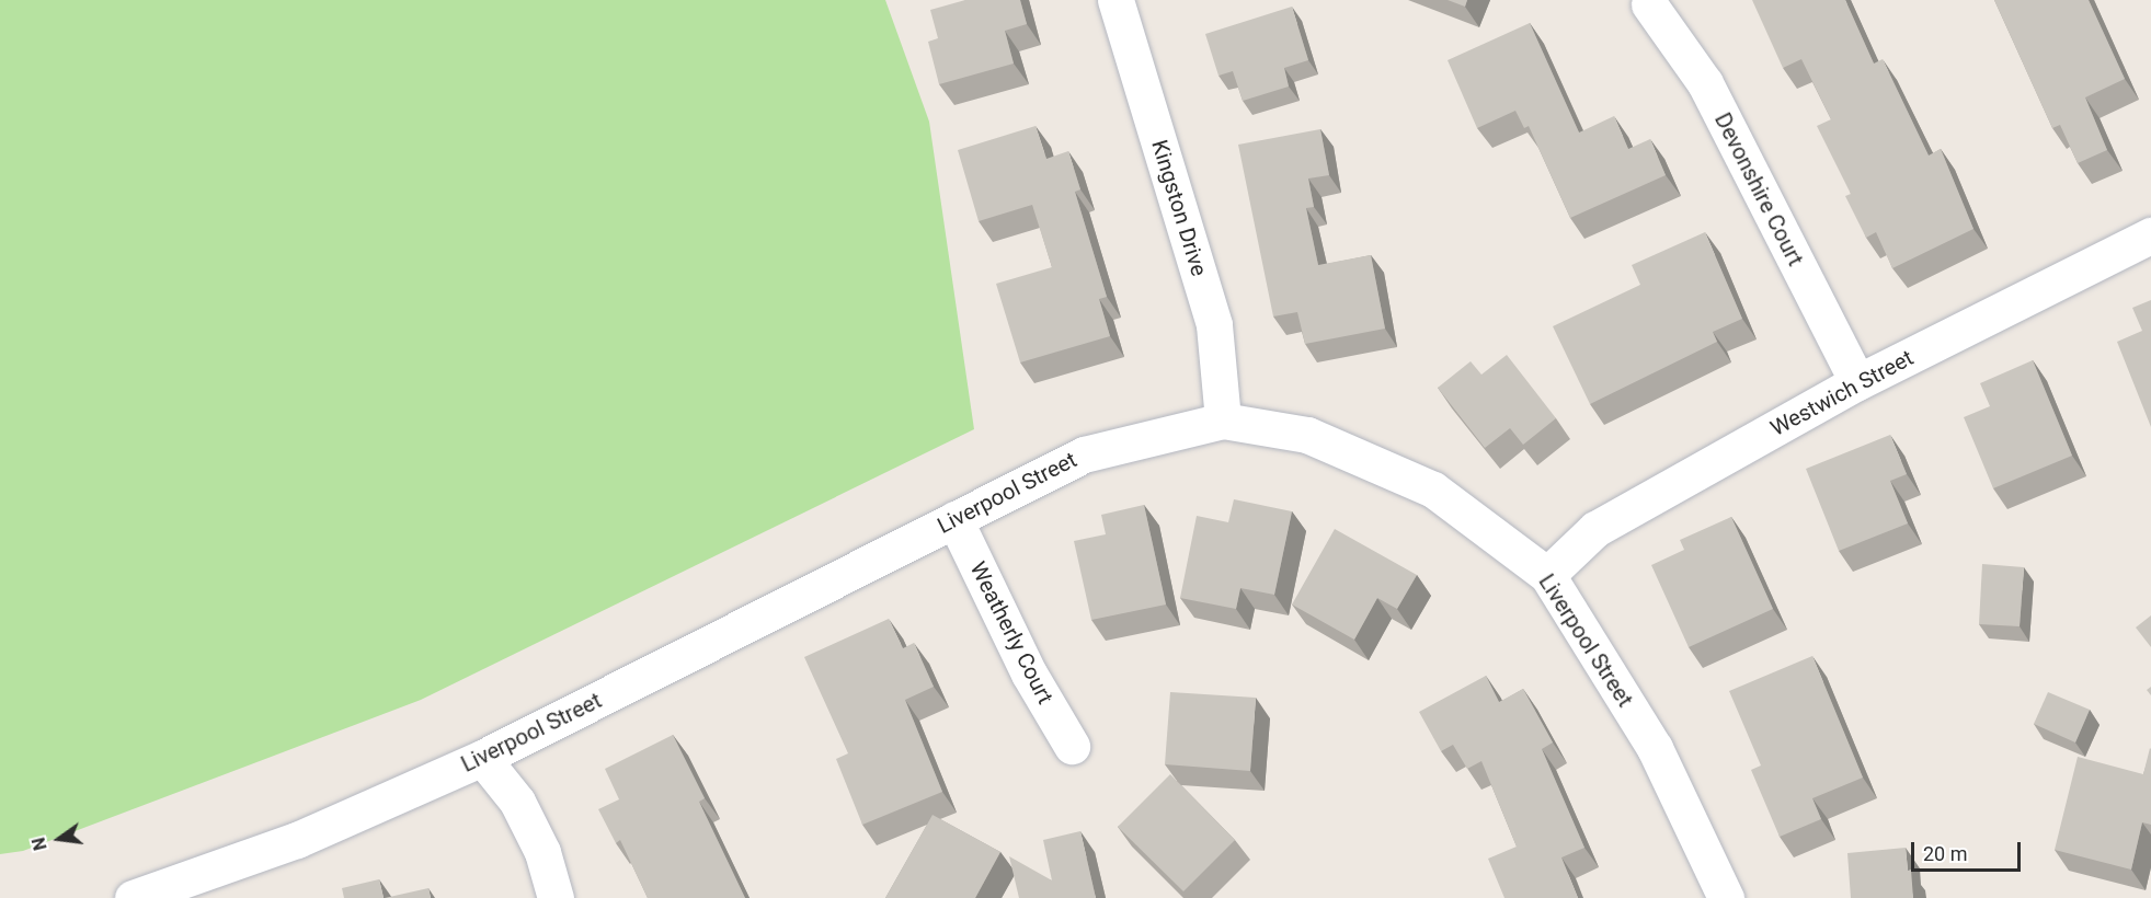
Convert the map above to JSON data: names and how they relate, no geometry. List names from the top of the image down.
{
  "streets": {
    "street": [
      "Devonshire Court",
      "Kingston Drive",
      "Westwich Street",
      "Liverpool Street",
      "Weatherly Court"
    ]
  },
  "crossings": [
    ["Devonshire Court", "Westwich Street"],
    ["Kingston Drive", "Liverpool Street"],
    ["Westwich Street", "Liverpool Street"],
    ["Liverpool Street", "Weatherly Court"]
  ],
  "scale_bar": "20 m",
  "north": "left"
}
